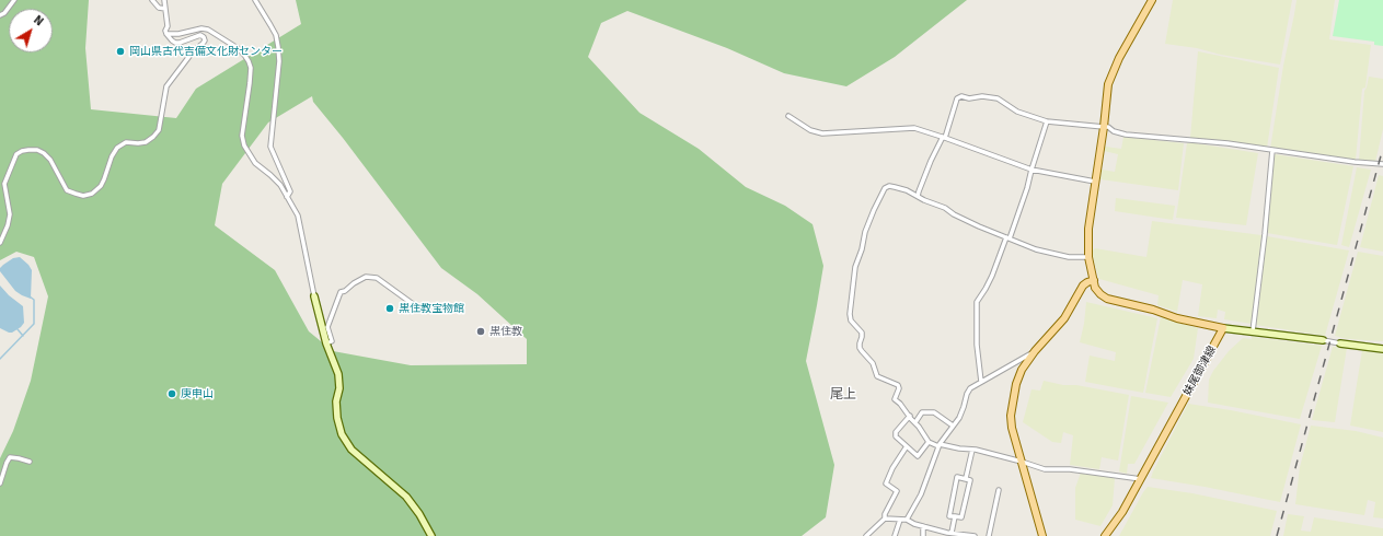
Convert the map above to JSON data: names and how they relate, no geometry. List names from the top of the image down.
{
  "streets": {
    "main road": ["妹尾御津線"]
  },
  "districts": ["尾上"],
  "places": [
    "岡山県古代吉備文化財センター",
    "黒住教宝物館",
    "黒住教",
    "庚申山"
  ],
  "north": "top right"
}
